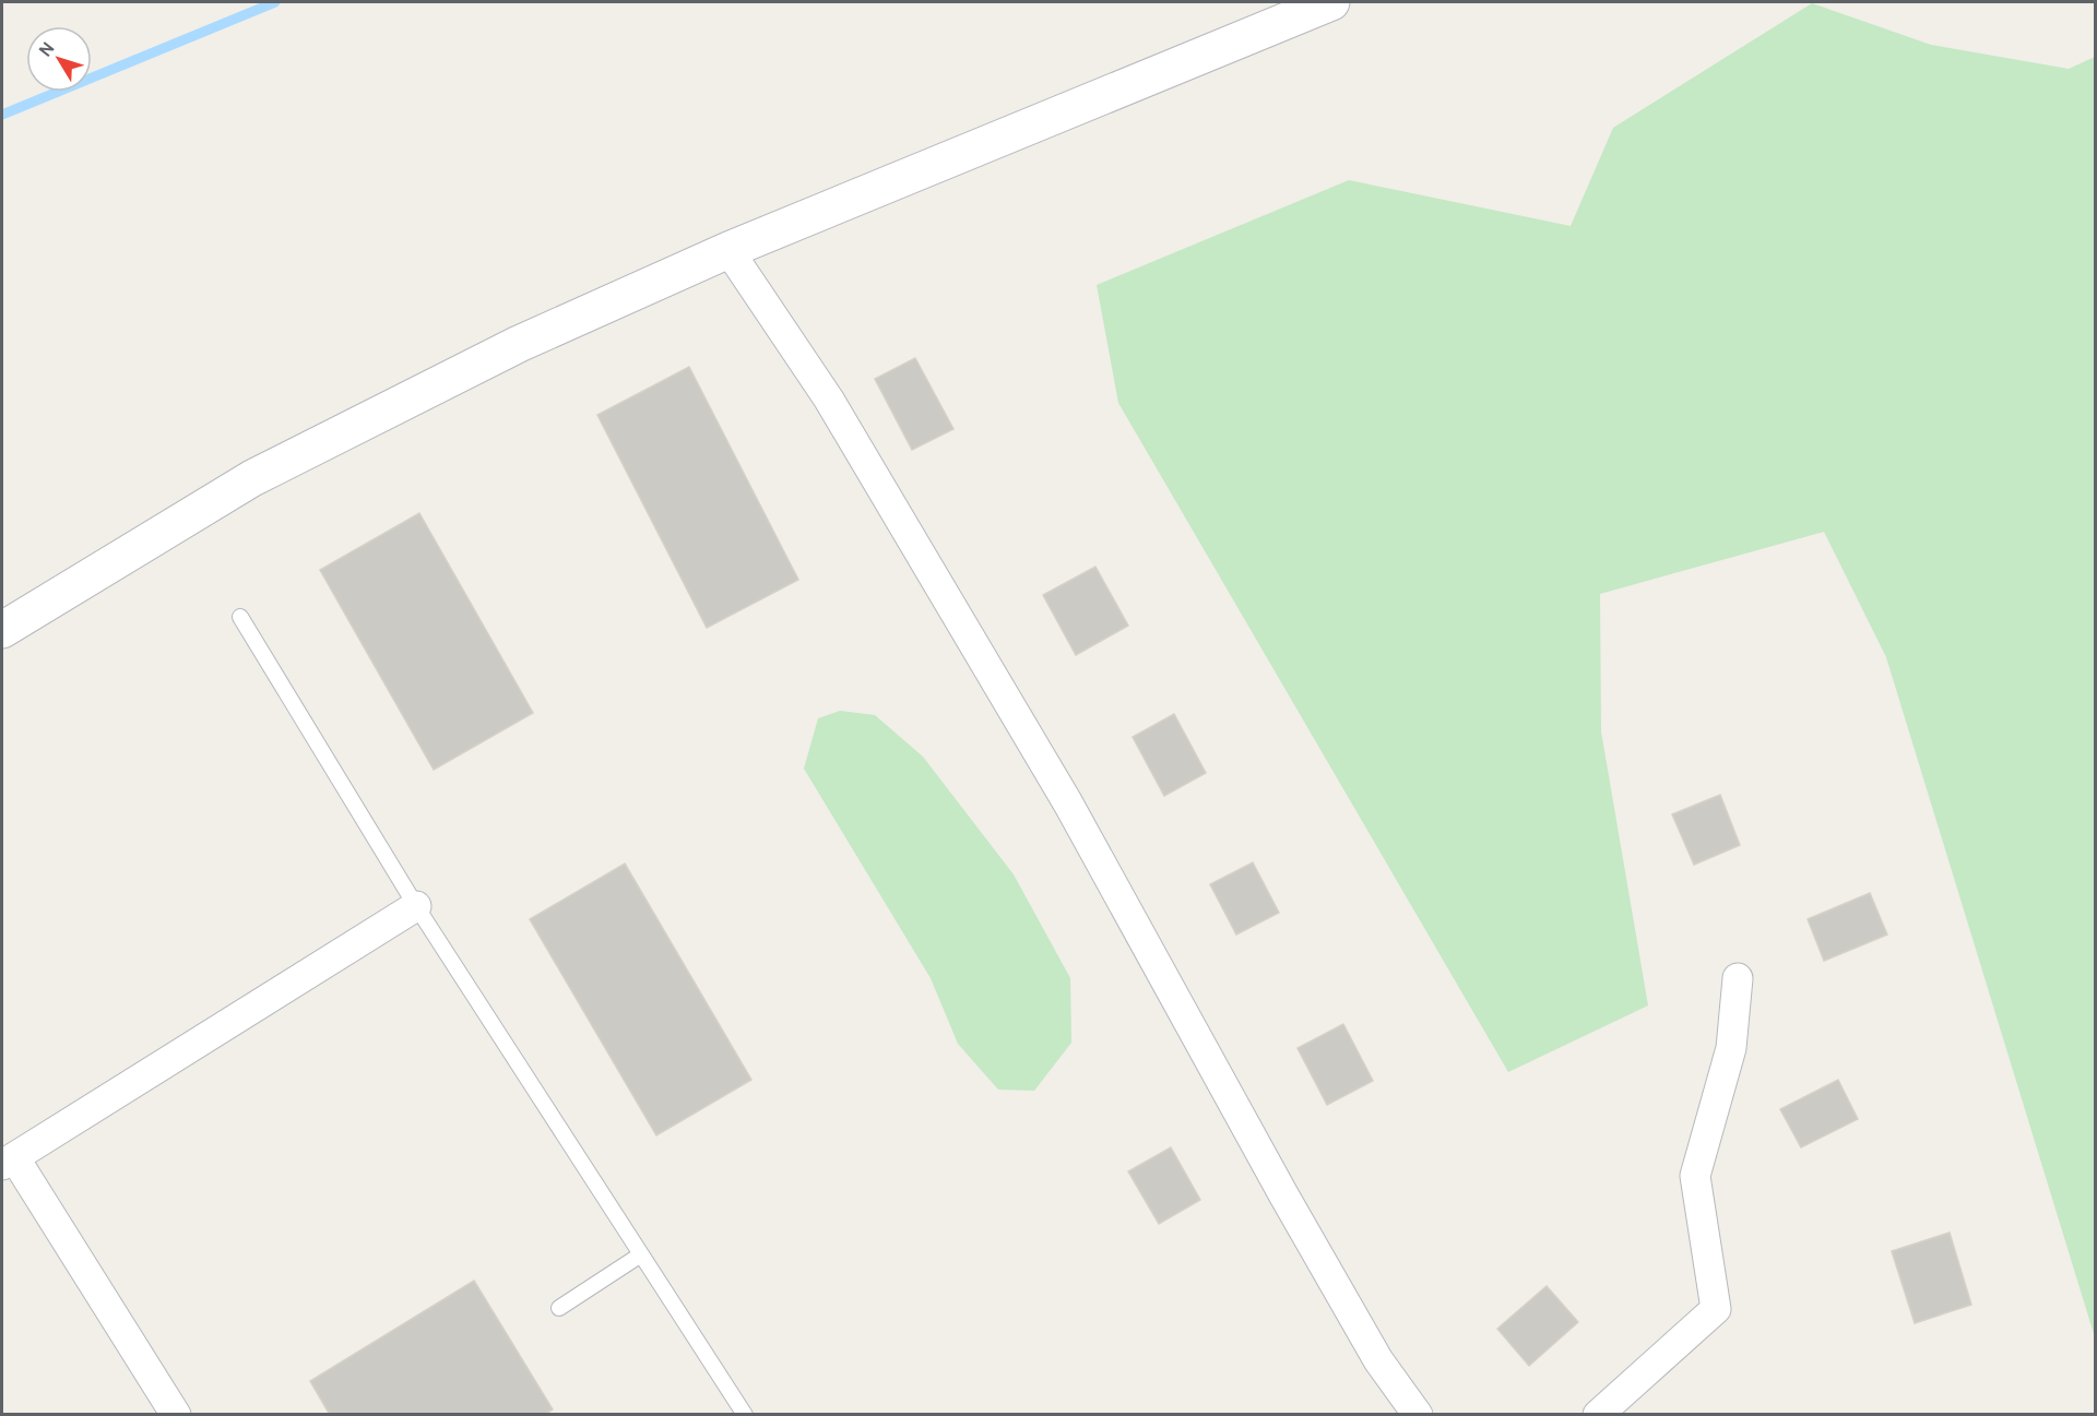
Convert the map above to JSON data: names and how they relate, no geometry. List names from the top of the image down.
{
  "north": "top left"
}
